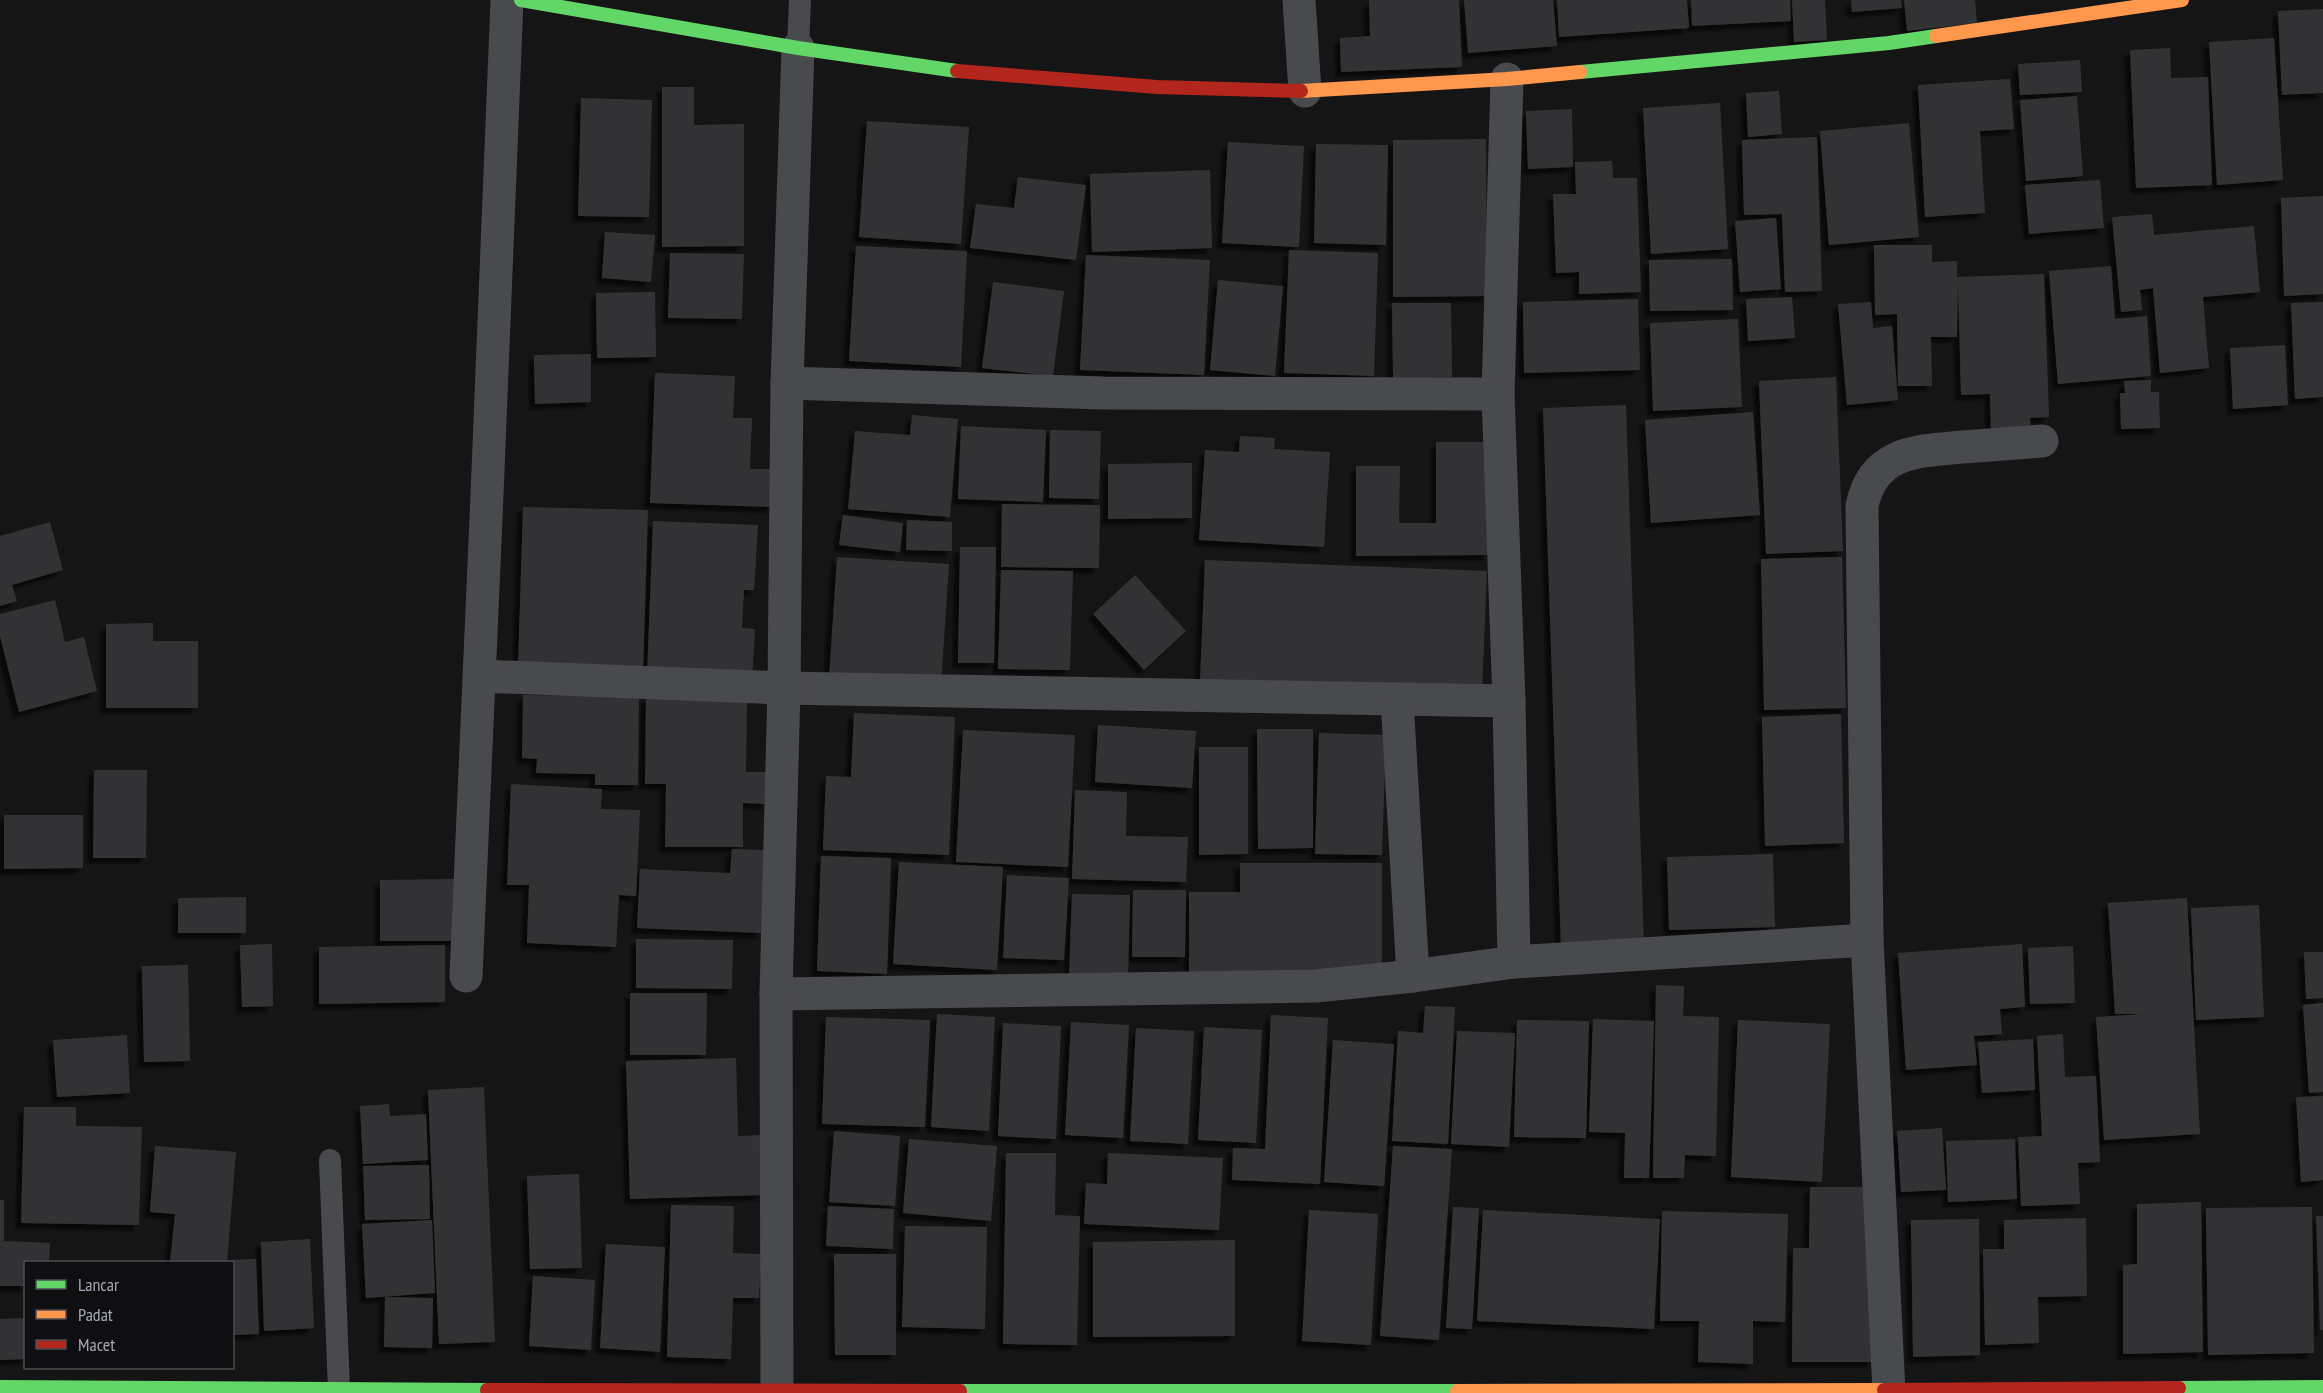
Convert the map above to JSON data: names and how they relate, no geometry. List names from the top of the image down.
{
  "legend": ["Lancar", "Padat", "Macet"]
}
